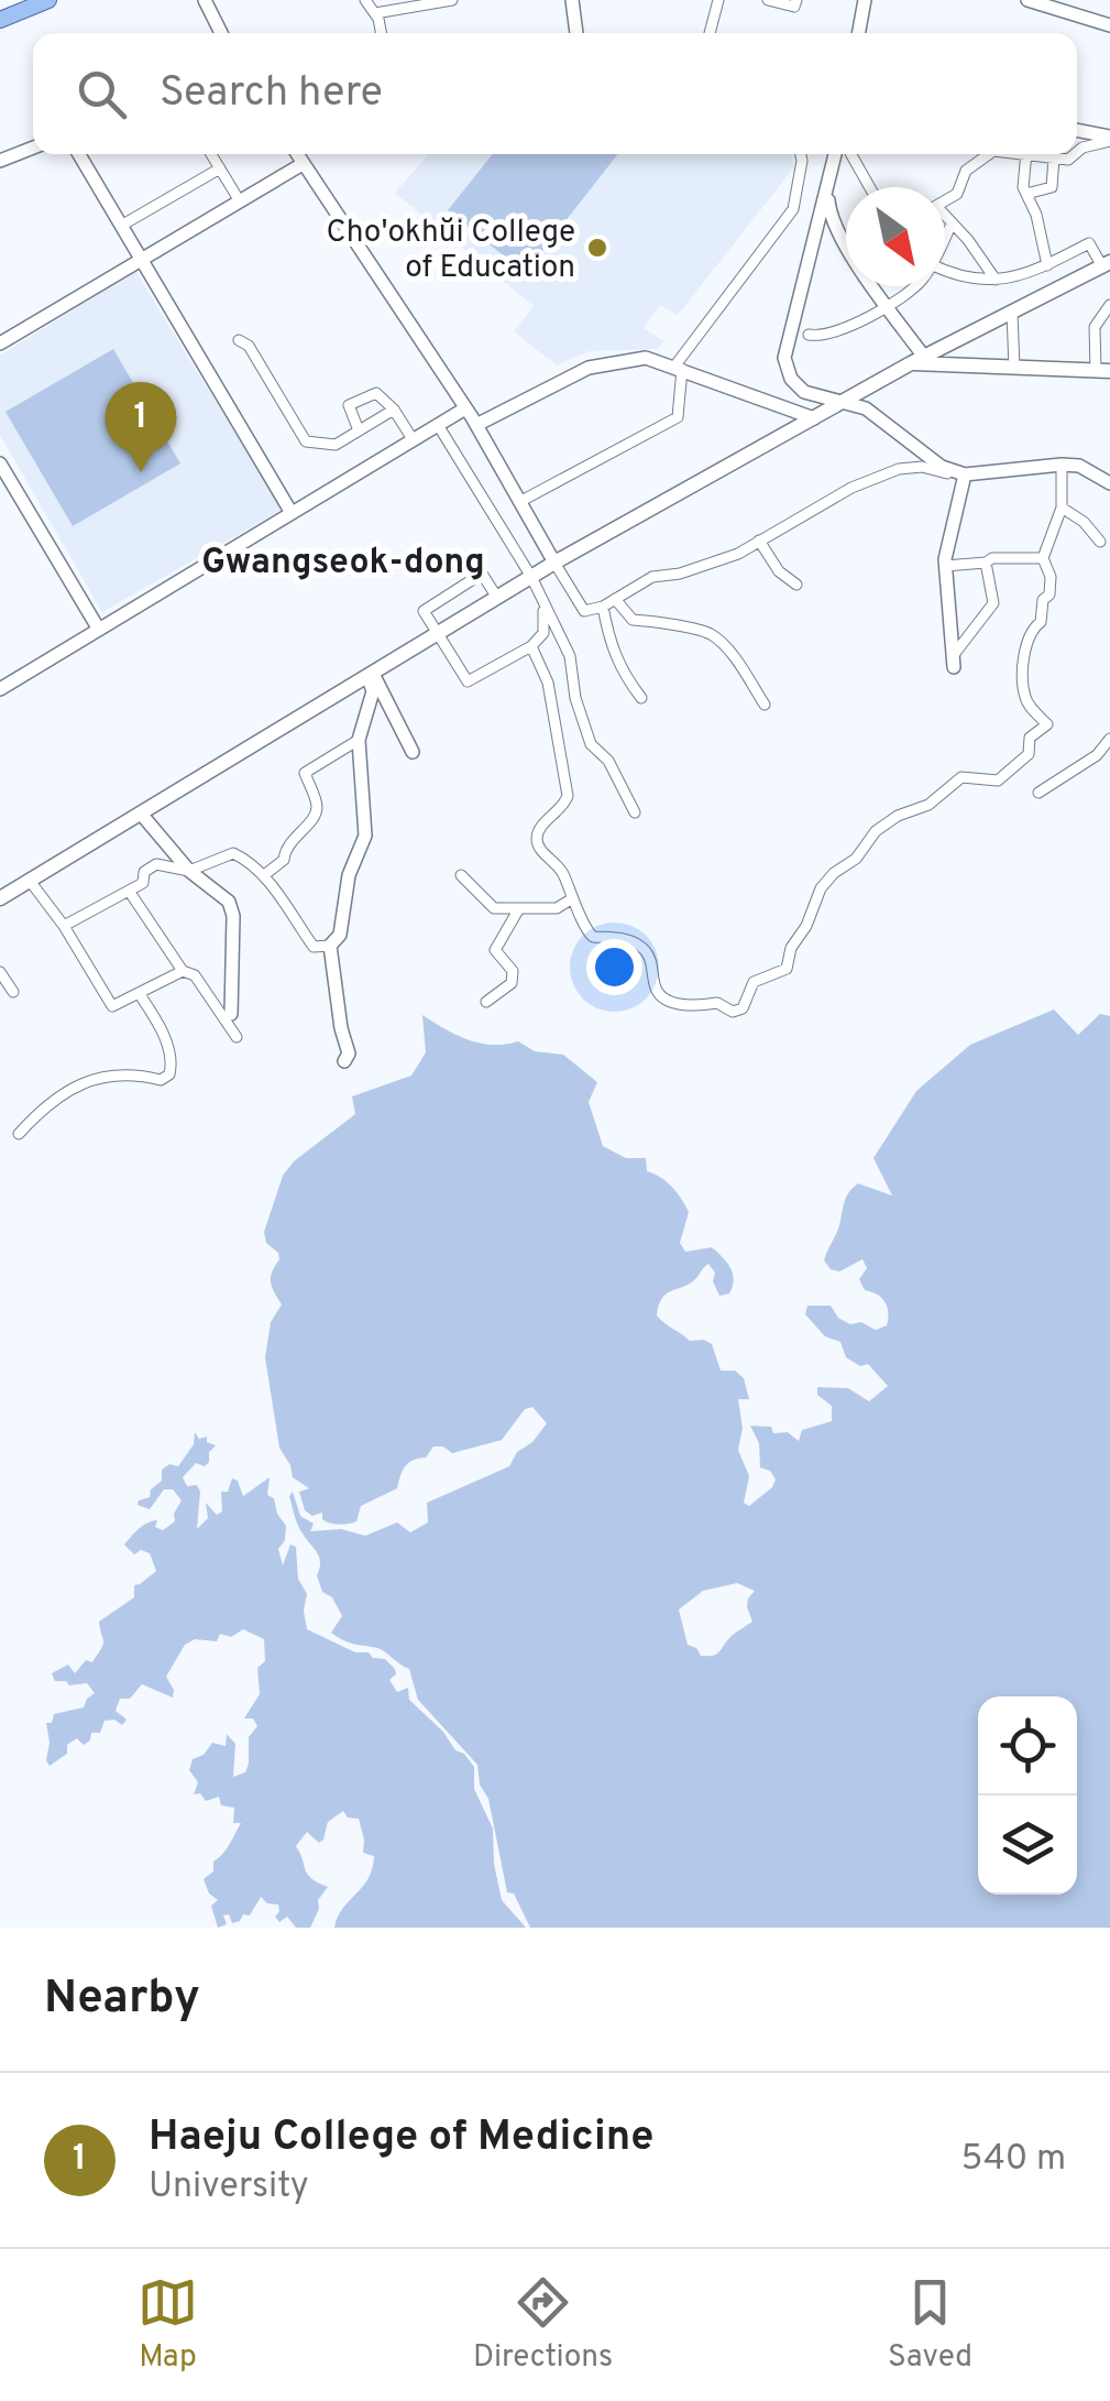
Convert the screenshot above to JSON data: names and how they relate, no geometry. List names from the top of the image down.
{
  "districts": ["Gwangseok-dong"],
  "places": ["Cho'okhŭi College of Education"],
  "north": "bottom right",
  "page": {
    "search": "Search here",
    "pins": "1",
    "heading": "Nearby",
    "list": [
      {
        "mark": "1",
        "name": "Haeju College of Medicine",
        "note": "University",
        "value": "540 m"
      }
    ],
    "nav": ["Map", "Directions", "Saved"]
  }
}
